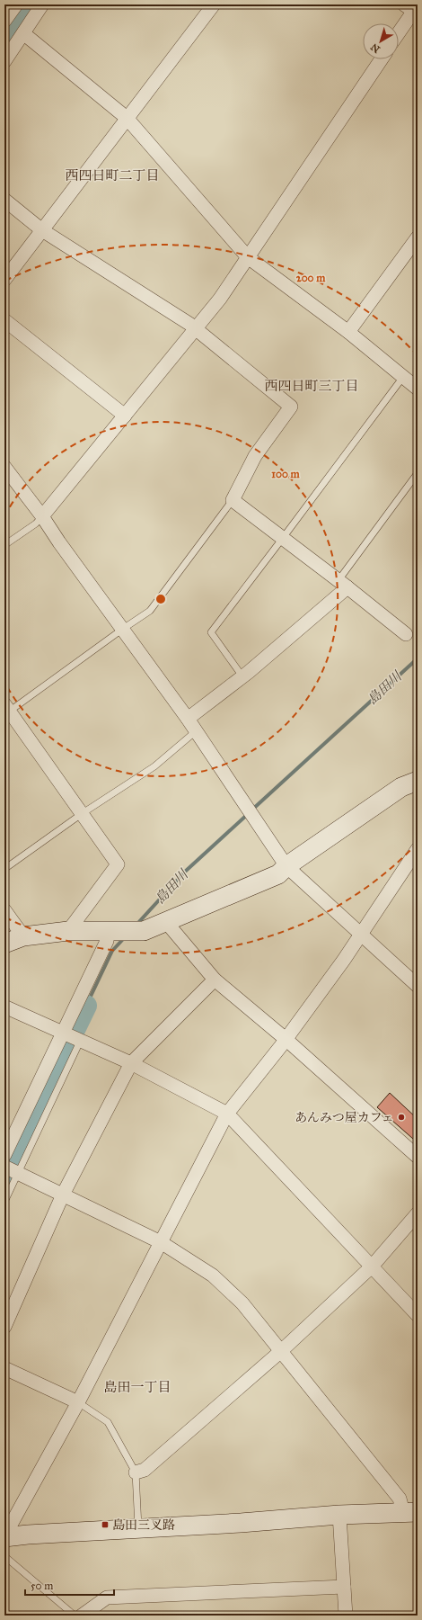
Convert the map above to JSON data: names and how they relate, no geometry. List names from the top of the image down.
{
  "districts": ["西四日町二丁目", "西四日町三丁目", "島田一丁目"],
  "water": ["島田川"],
  "places": {
    "other": ["あんみつ屋カフェ"],
    "transit": ["島田三叉路"]
  },
  "scale_bar": "50 m",
  "north": "bottom left",
  "rings": ["200 m", "100 m"]
}
